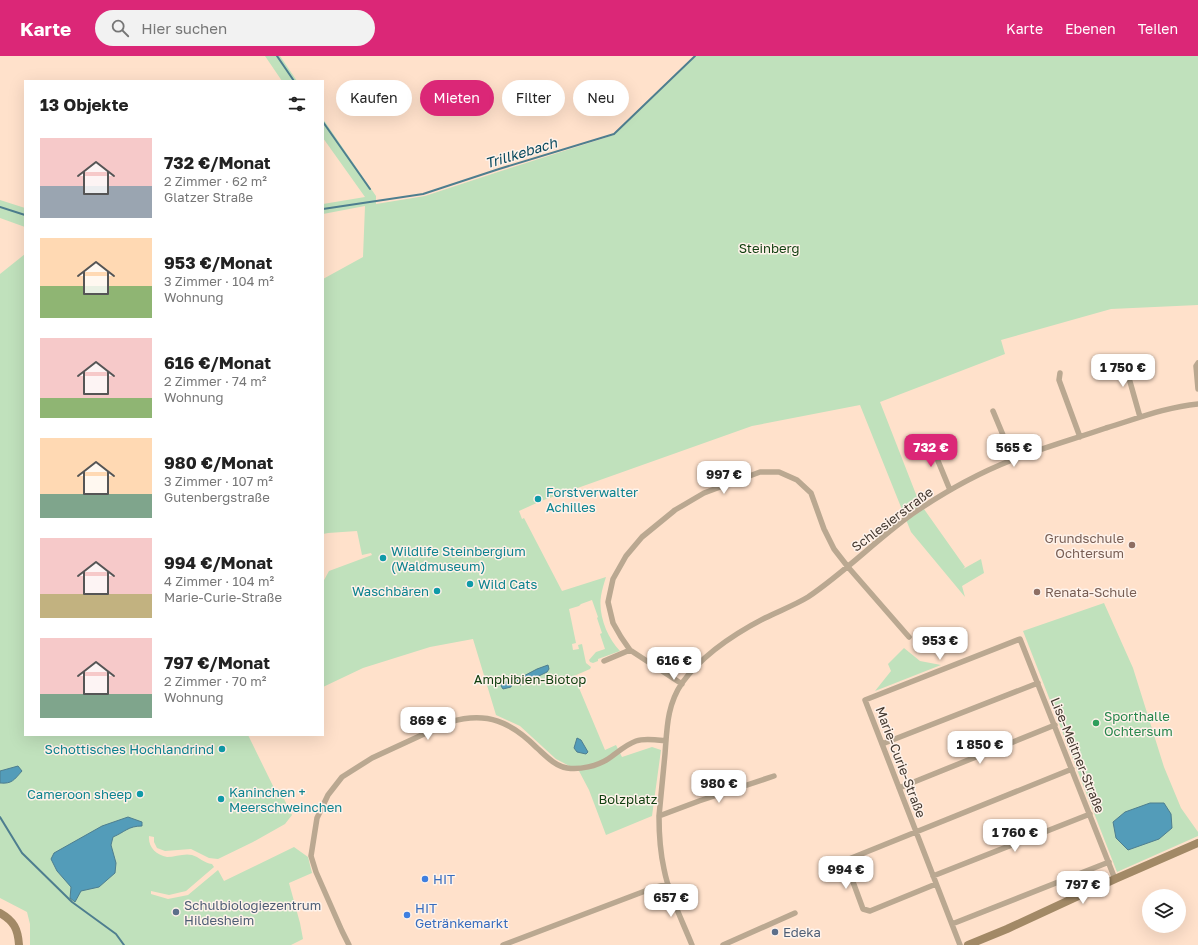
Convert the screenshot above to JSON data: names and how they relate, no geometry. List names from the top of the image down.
{
  "streets": {
    "street": ["Schlesierstraße", "Lise-Meitner-Straße", "Marie-Curie-Straße"]
  },
  "crossings": [
    ["Lise-Meitner-Straße", "Marie-Curie-Straße"]
  ],
  "water": ["Trillkebach"],
  "parks": ["Steinberg", "Amphibien-Biotop", "Bolzplatz"],
  "places": [
    "Forstverwalter Achilles",
    "Grundschule Ochtersum",
    "Wildlife Steinbergium (Waldmuseum)",
    "Wild Cats",
    "Waschbären",
    "Renata-Schule",
    "Sporthalle Ochtersum",
    "Schottisches Hochlandrind",
    "Cameroon sheep",
    "Kaninchen + Meerschweinchen",
    "HIT",
    "Schulbiologiezentrum Hildesheim",
    "HIT Getränkemarkt",
    "Edeka"
  ],
  "page": {
    "header": "Karte",
    "search": "Hier suchen",
    "nav": ["Karte", "Ebenen", "Teilen"],
    "chip": [
      "Kaufen",
      "Mieten",
      "Filter",
      "Neu"
    ],
    "heading": "13 Objekte",
    "list": [
      {
        "name": "732 €/Monat",
        "note": "2 Zimmer · 62 m² · Glatzer Straße"
      },
      {
        "name": "953 €/Monat",
        "note": "3 Zimmer · 104 m² · Wohnung"
      },
      {
        "name": "616 €/Monat",
        "note": "2 Zimmer · 74 m² · Wohnung"
      },
      {
        "name": "980 €/Monat",
        "note": "3 Zimmer · 107 m² · Gutenbergstraße"
      },
      {
        "name": "994 €/Monat",
        "note": "4 Zimmer · 104 m² · Marie-Curie-Straße"
      },
      {
        "name": "797 €/Monat",
        "note": "2 Zimmer · 70 m² · Wohnung"
      }
    ],
    "price": [
      "1 750 €",
      "732 €",
      "565 €",
      "997 €",
      "953 €",
      "616 €",
      "869 €",
      "1 850 €",
      "980 €",
      "1 760 €",
      "994 €",
      "797 €",
      "657 €"
    ]
  }
}
